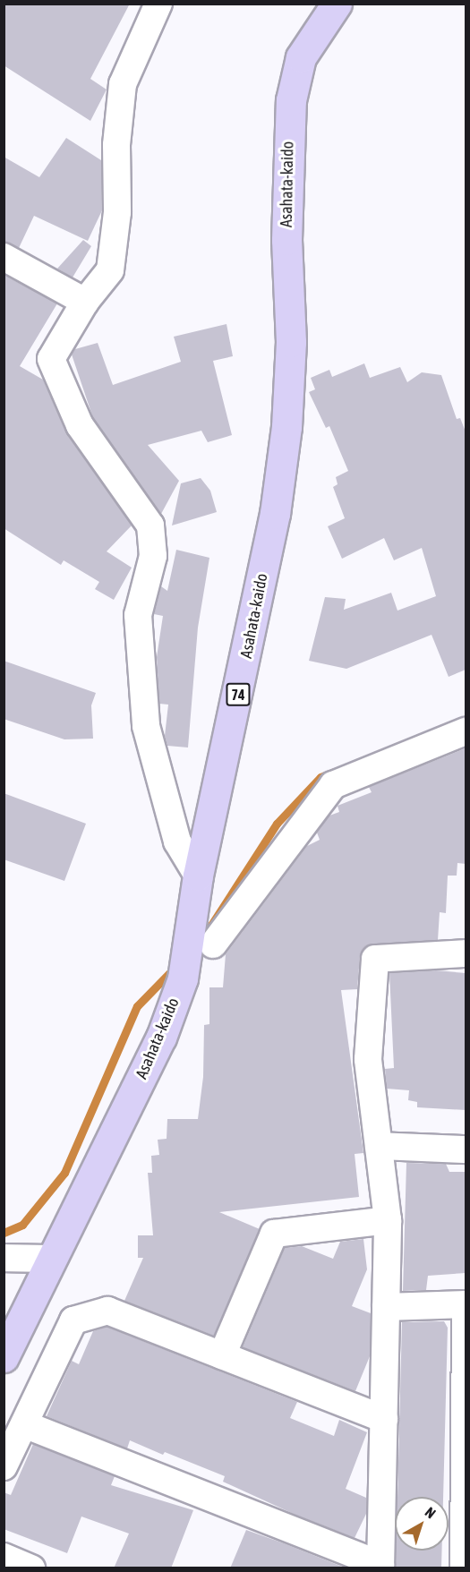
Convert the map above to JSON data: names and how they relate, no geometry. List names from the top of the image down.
{
  "streets": {
    "main road": ["Asahata-kaido", "74"]
  },
  "north": "top right"
}
